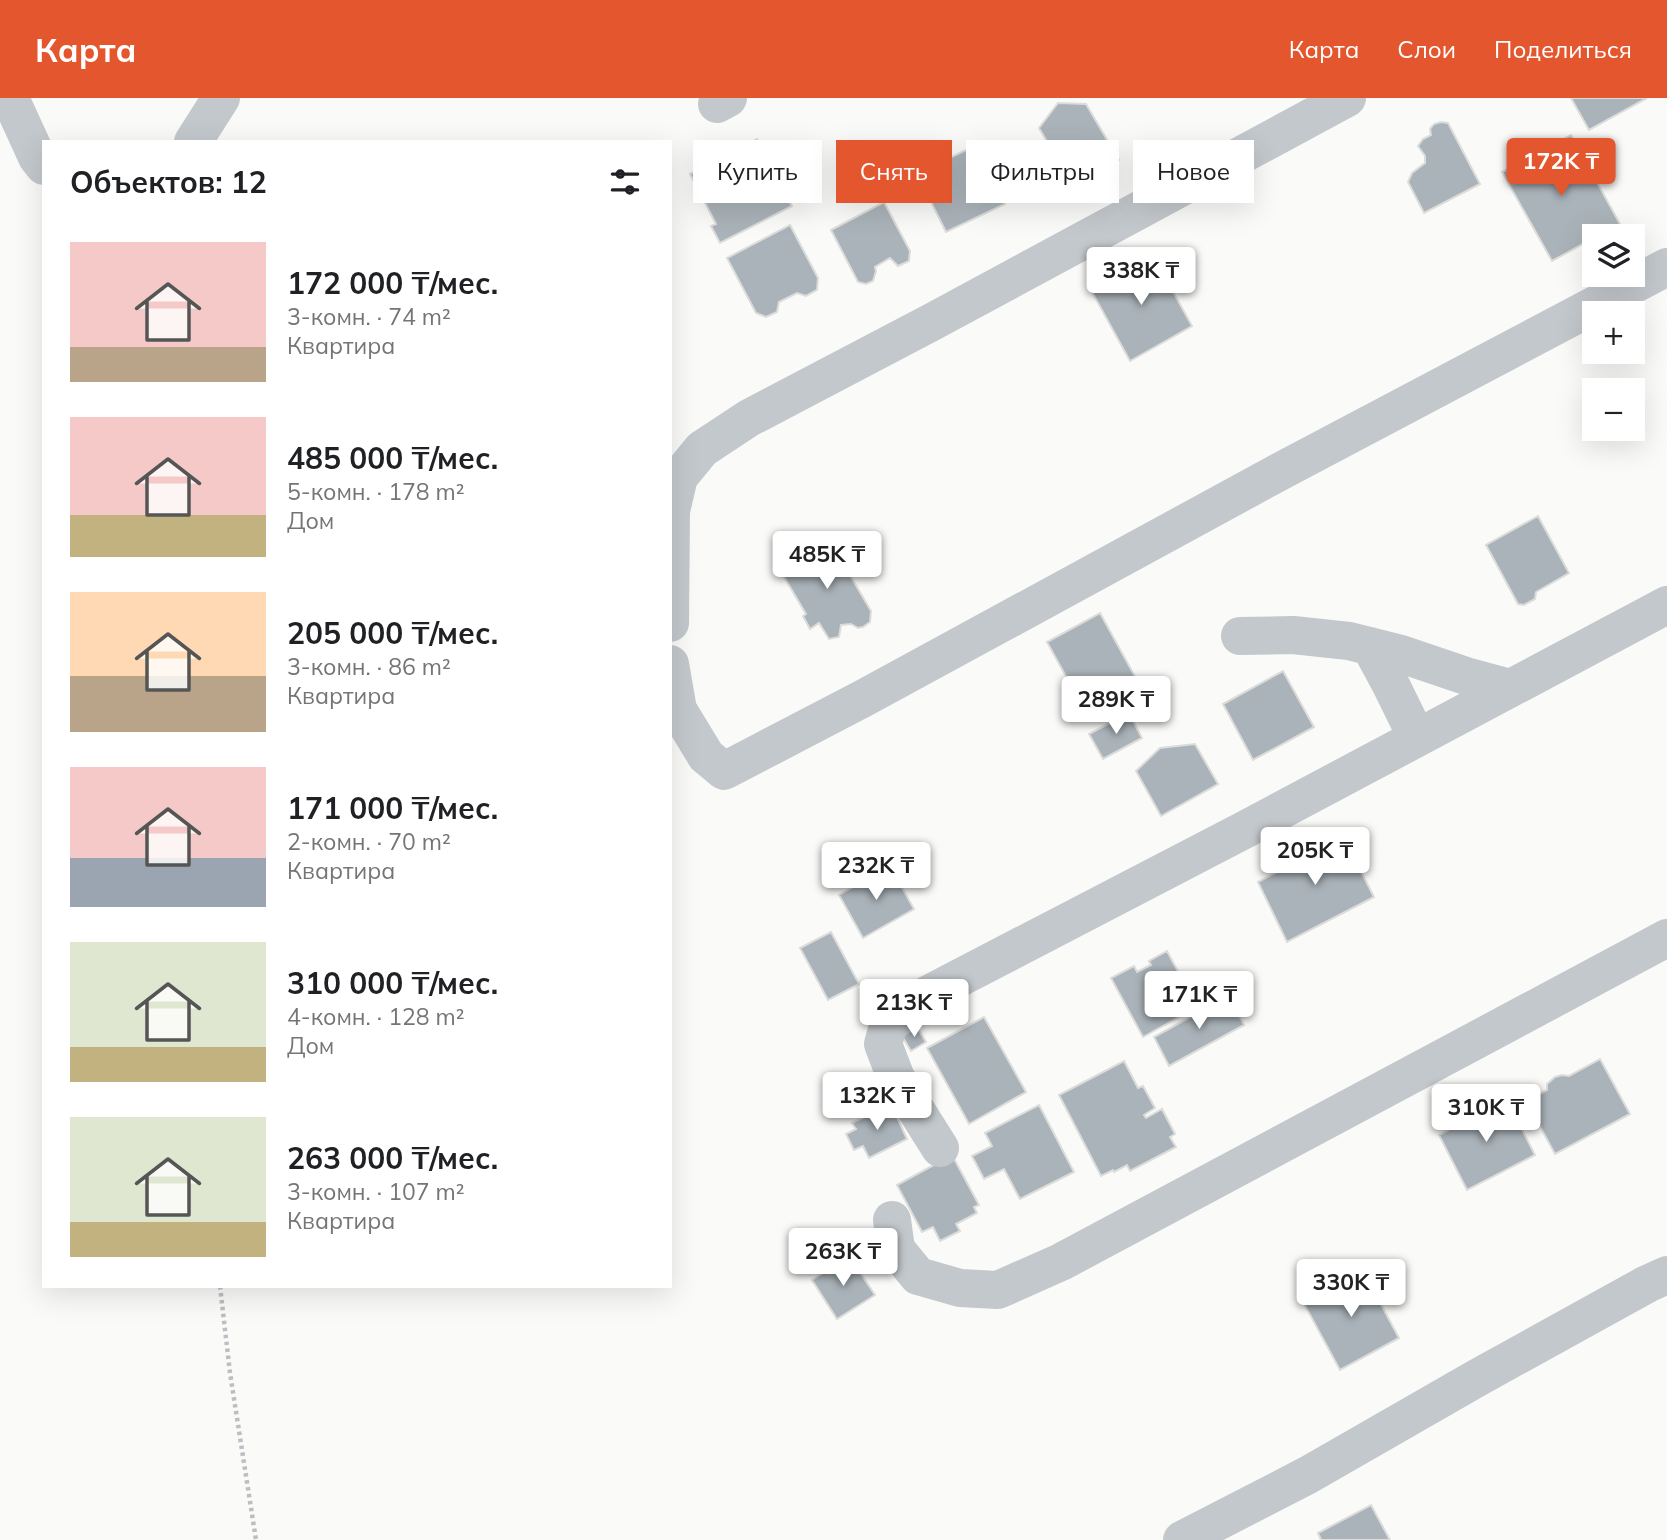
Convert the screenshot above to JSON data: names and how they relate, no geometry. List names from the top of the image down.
{
  "page": {
    "header": "Карта",
    "nav": ["Карта", "Слои", "Поделиться"],
    "price": [
      "172K ₸",
      "338K ₸",
      "485K ₸",
      "289K ₸",
      "205K ₸",
      "232K ₸",
      "171K ₸",
      "213K ₸",
      "132K ₸",
      "310K ₸",
      "263K ₸",
      "330K ₸"
    ],
    "chip": [
      "Купить",
      "Снять",
      "Фильтры",
      "Новое"
    ],
    "heading": "Объектов: 12",
    "map_buttons": ["+", "−"],
    "list": [
      {
        "name": "172 000 ₸/мес.",
        "note": "3-комн. · 74 m² · Квартира"
      },
      {
        "name": "485 000 ₸/мес.",
        "note": "5-комн. · 178 m² · Дом"
      },
      {
        "name": "205 000 ₸/мес.",
        "note": "3-комн. · 86 m² · Квартира"
      },
      {
        "name": "171 000 ₸/мес.",
        "note": "2-комн. · 70 m² · Квартира"
      },
      {
        "name": "310 000 ₸/мес.",
        "note": "4-комн. · 128 m² · Дом"
      },
      {
        "name": "263 000 ₸/мес.",
        "note": "3-комн. · 107 m² · Квартира"
      }
    ]
  }
}
